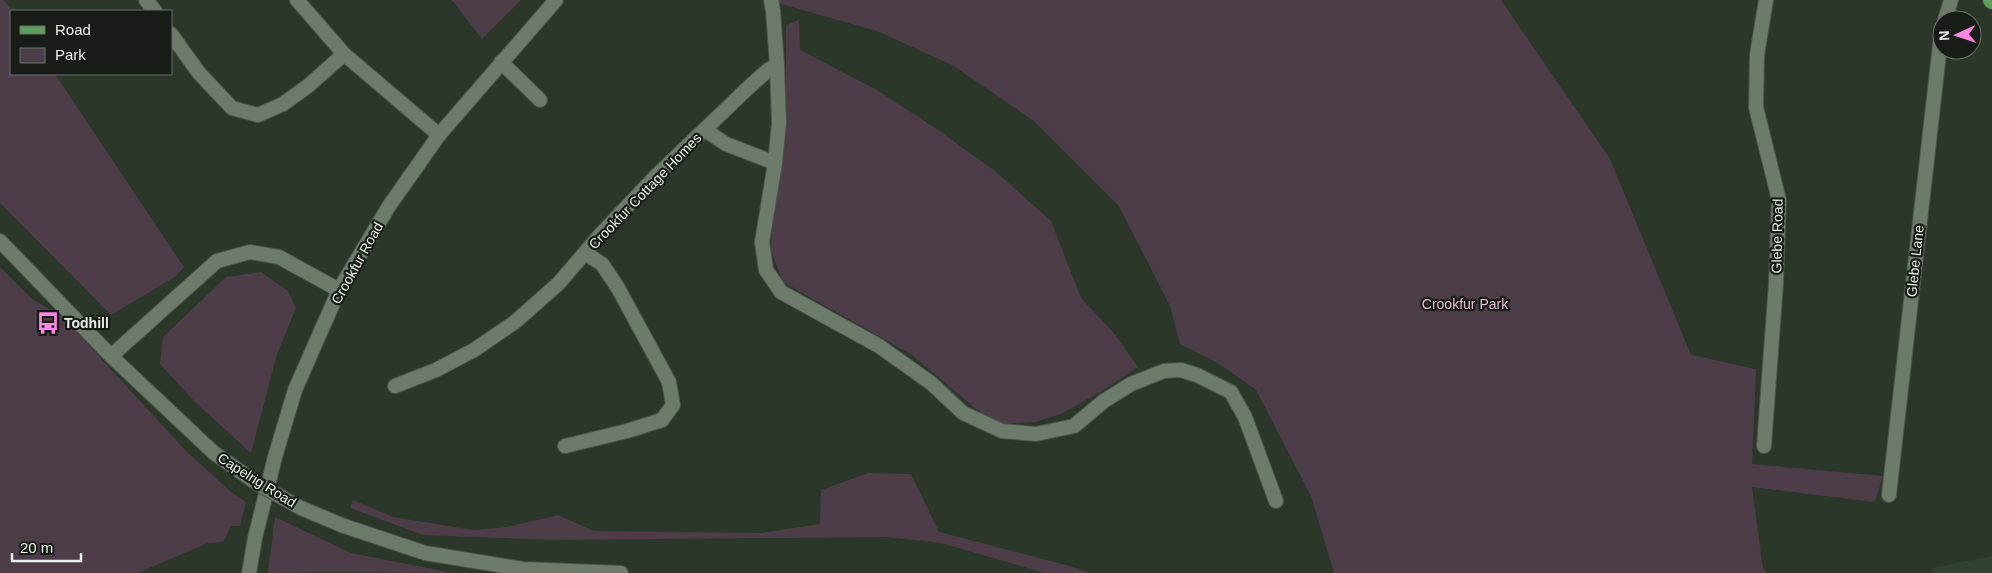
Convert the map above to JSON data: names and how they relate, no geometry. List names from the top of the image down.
{
  "streets": {
    "street": [
      "Crookfur Cottage Homes",
      "Glebe Road",
      "Glebe Lane",
      "Crookfur Road",
      "Capelrig Road"
    ]
  },
  "parks": ["Crookfur Park"],
  "places": {
    "bus stop": ["Todhill"]
  },
  "legend": ["Road", "Park"],
  "scale_bar": "20 m",
  "north": "left"
}
